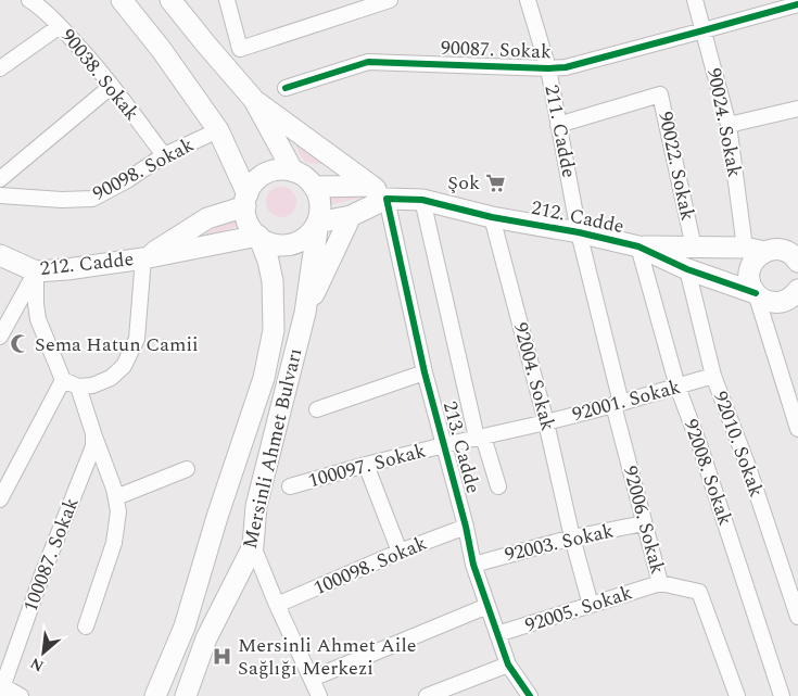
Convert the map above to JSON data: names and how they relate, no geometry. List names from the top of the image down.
{
  "streets": {
    "main road": ["212. Cadde", "Mersinli Ahmet Bulvarı"],
    "street": [
      "90087. Sokak",
      "90038. Sokak",
      "90024. Sokak",
      "211. Cadde",
      "90022. Sokak",
      "90098. Sokak",
      "92004. Sokak",
      "92001. Sokak",
      "92010. Sokak",
      "213. Cadde",
      "100097. Sokak",
      "92008. Sokak",
      "92006. Sokak",
      "92003. Sokak",
      "100087. Sokak",
      "100098. Sokak",
      "92005. Sokak"
    ]
  },
  "crossings": [
    ["90087. Sokak", "90024. Sokak"],
    ["90087. Sokak", "211. Cadde"],
    ["90038. Sokak", "90098. Sokak"],
    ["211. Cadde", "90022. Sokak"],
    ["211. Cadde", "212. Cadde"],
    ["211. Cadde", "92006. Sokak"],
    ["212. Cadde", "92004. Sokak"],
    ["212. Cadde", "92010. Sokak"],
    ["212. Cadde", "213. Cadde"],
    ["212. Cadde", "Mersinli Ahmet Bulvarı"],
    ["212. Cadde", "92008. Sokak"],
    ["212. Cadde", "92006. Sokak"],
    ["92004. Sokak", "92001. Sokak"],
    ["92004. Sokak", "92003. Sokak"],
    ["92004. Sokak", "92005. Sokak"],
    ["92001. Sokak", "92010. Sokak"],
    ["92001. Sokak", "213. Cadde"],
    ["92001. Sokak", "100097. Sokak"],
    ["92001. Sokak", "92008. Sokak"],
    ["92001. Sokak", "92006. Sokak"],
    ["213. Cadde", "100097. Sokak"],
    ["213. Cadde", "92003. Sokak"],
    ["213. Cadde", "100098. Sokak"],
    ["213. Cadde", "92005. Sokak"],
    ["92006. Sokak", "92003. Sokak"],
    ["92006. Sokak", "92005. Sokak"]
  ],
  "places": {
    "supermarket": ["Şok"],
    "mosque": ["Sema Hatun Camii"],
    "hospital": ["Mersinli Ahmet Aile Sağlığı Merkezi"]
  },
  "north": "bottom left"
}
